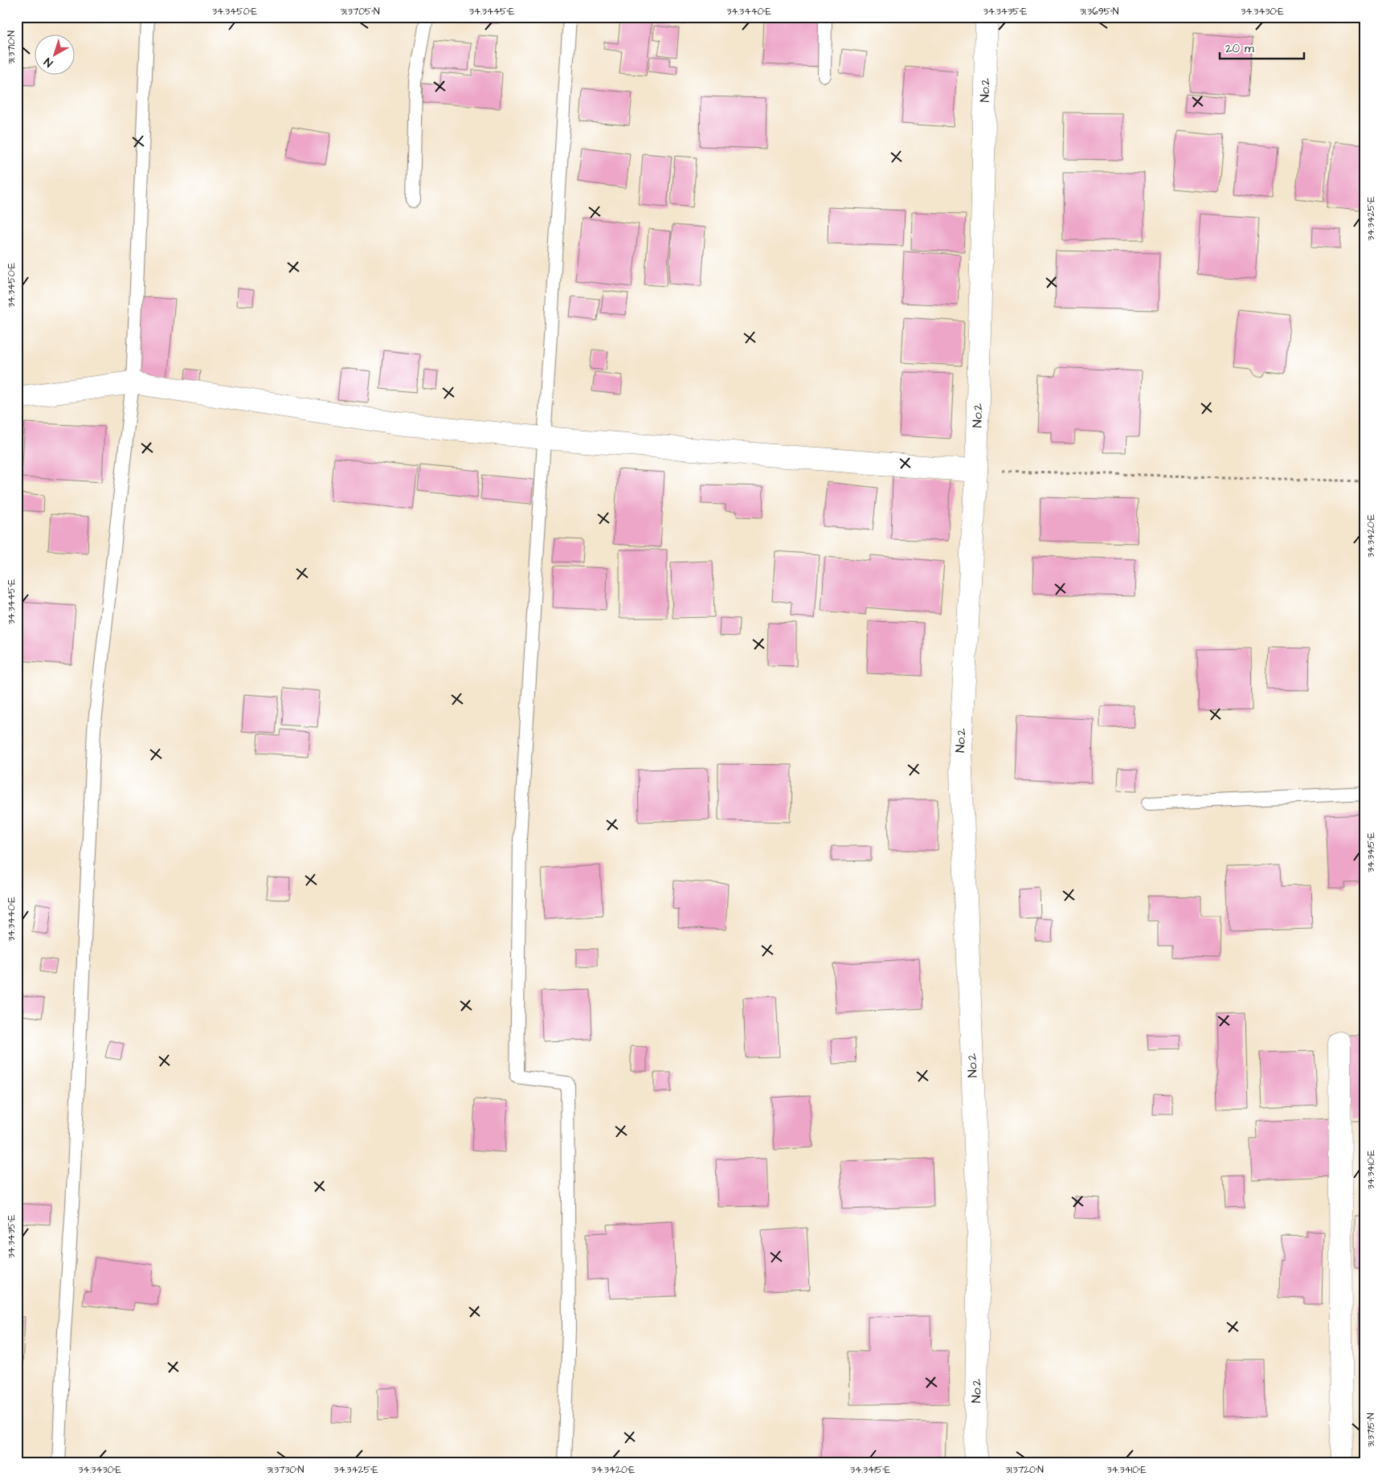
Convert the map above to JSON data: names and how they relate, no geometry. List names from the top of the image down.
{
  "streets": {
    "street": ["No.2"]
  },
  "scale_bar": "20 m",
  "north": "bottom left",
  "coordinates": [
    "34.3450°E",
    "31.3705°N",
    "34.3445°E",
    "34.3440°E",
    "34.3435°E",
    "31.3695°N",
    "34.3430°E",
    "31.3710°N",
    "34.3425°E",
    "34.3420°E",
    "34.3415°E",
    "34.3410°E",
    "31.3715°N",
    "31.3730°N",
    "31.3720°N"
  ]
}
